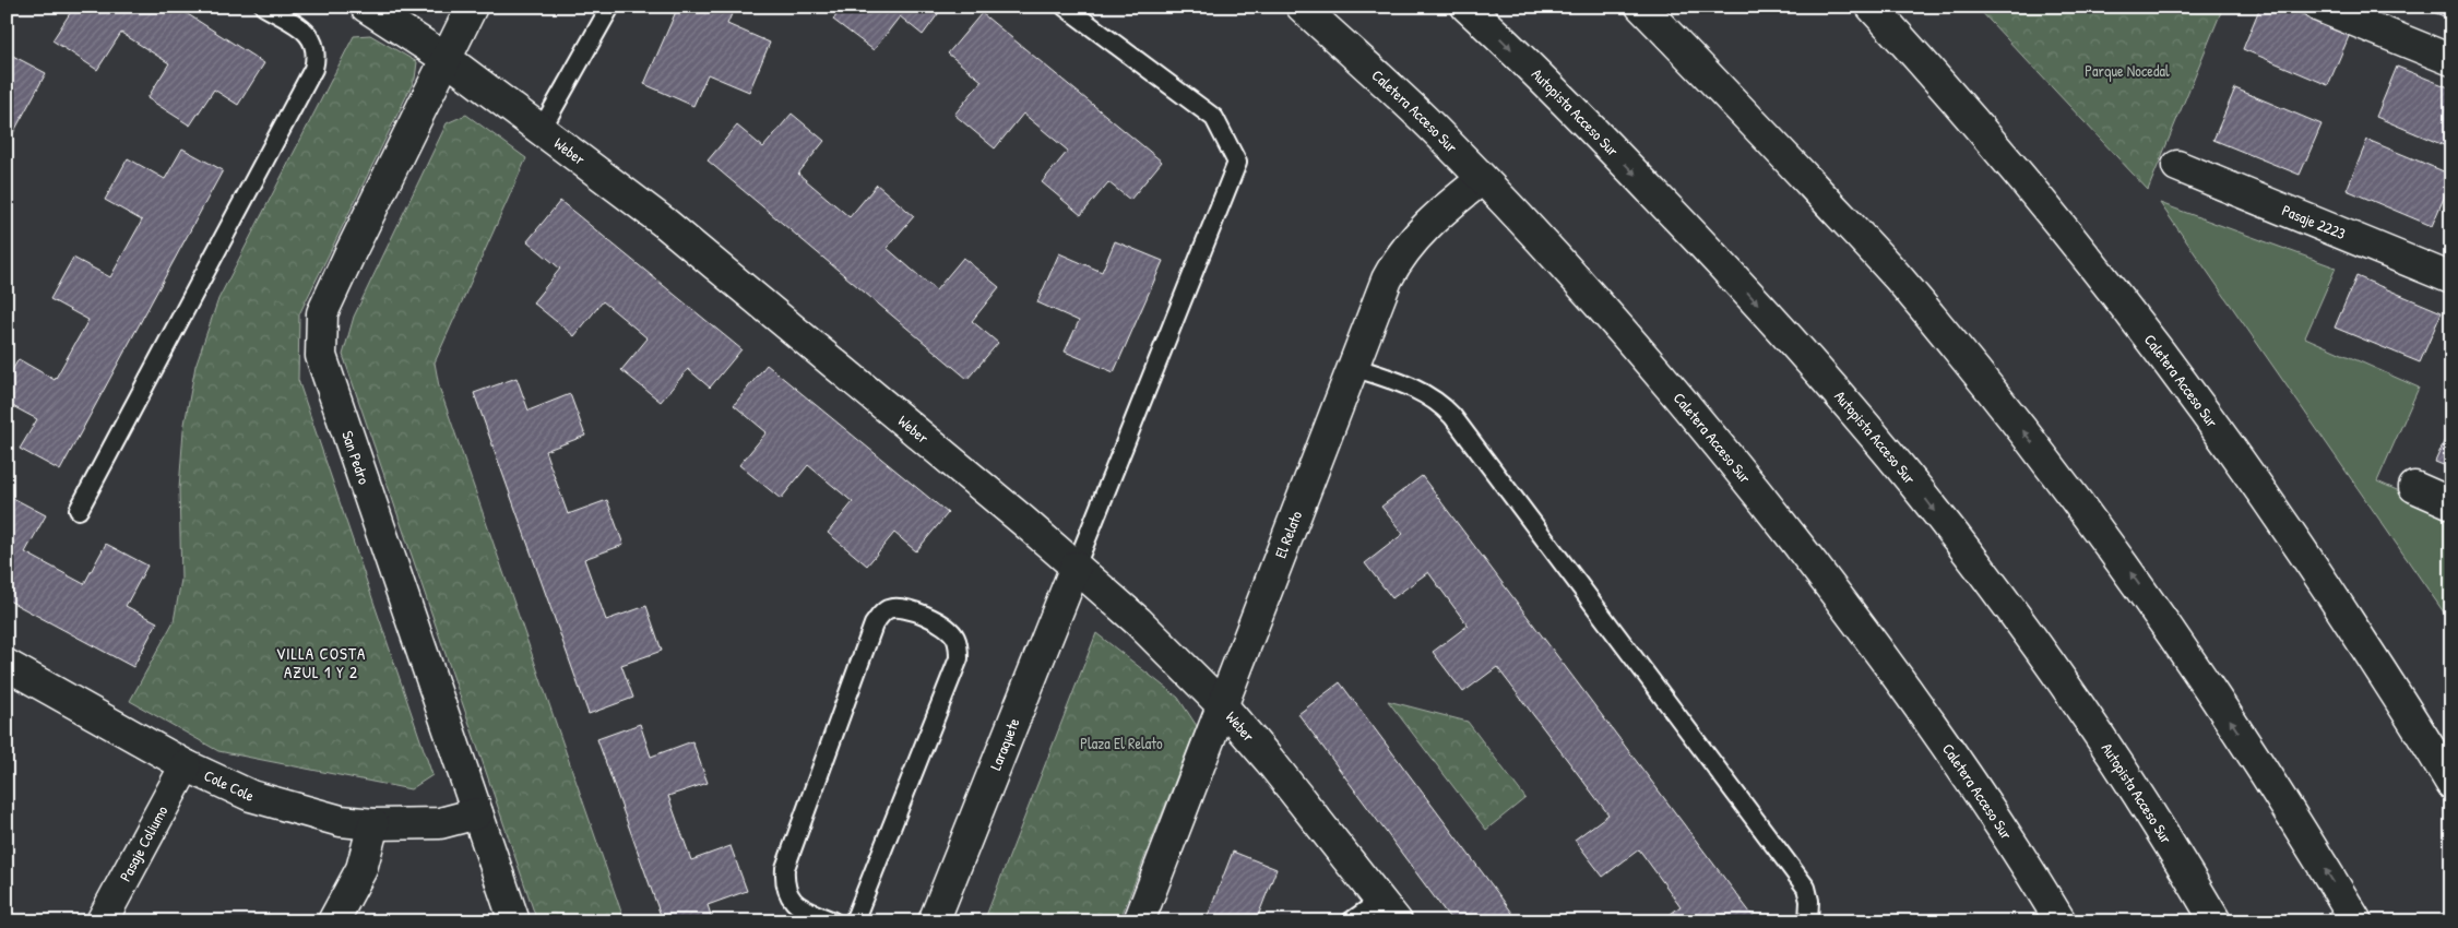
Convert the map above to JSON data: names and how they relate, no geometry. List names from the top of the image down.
{
  "streets": {
    "main road": [
      "Caletera Acceso Sur",
      "Autopista Acceso Sur",
      "Weber",
      "Pasaje 2223",
      "San Pedro",
      "El Relato",
      "Laraquete",
      "Cole Cole",
      "Pasaje Coliumo"
    ]
  },
  "crossings": [
    ["Caletera Acceso Sur", "El Relato"],
    ["Weber", "San Pedro"],
    ["Weber", "El Relato"],
    ["Weber", "Laraquete"],
    ["San Pedro", "Cole Cole"],
    ["Cole Cole", "Pasaje Coliumo"]
  ],
  "districts": ["VILLA COSTA AZUL 1 Y 2"],
  "parks": ["Parque Nocedal", "Plaza El Relato"]
}
